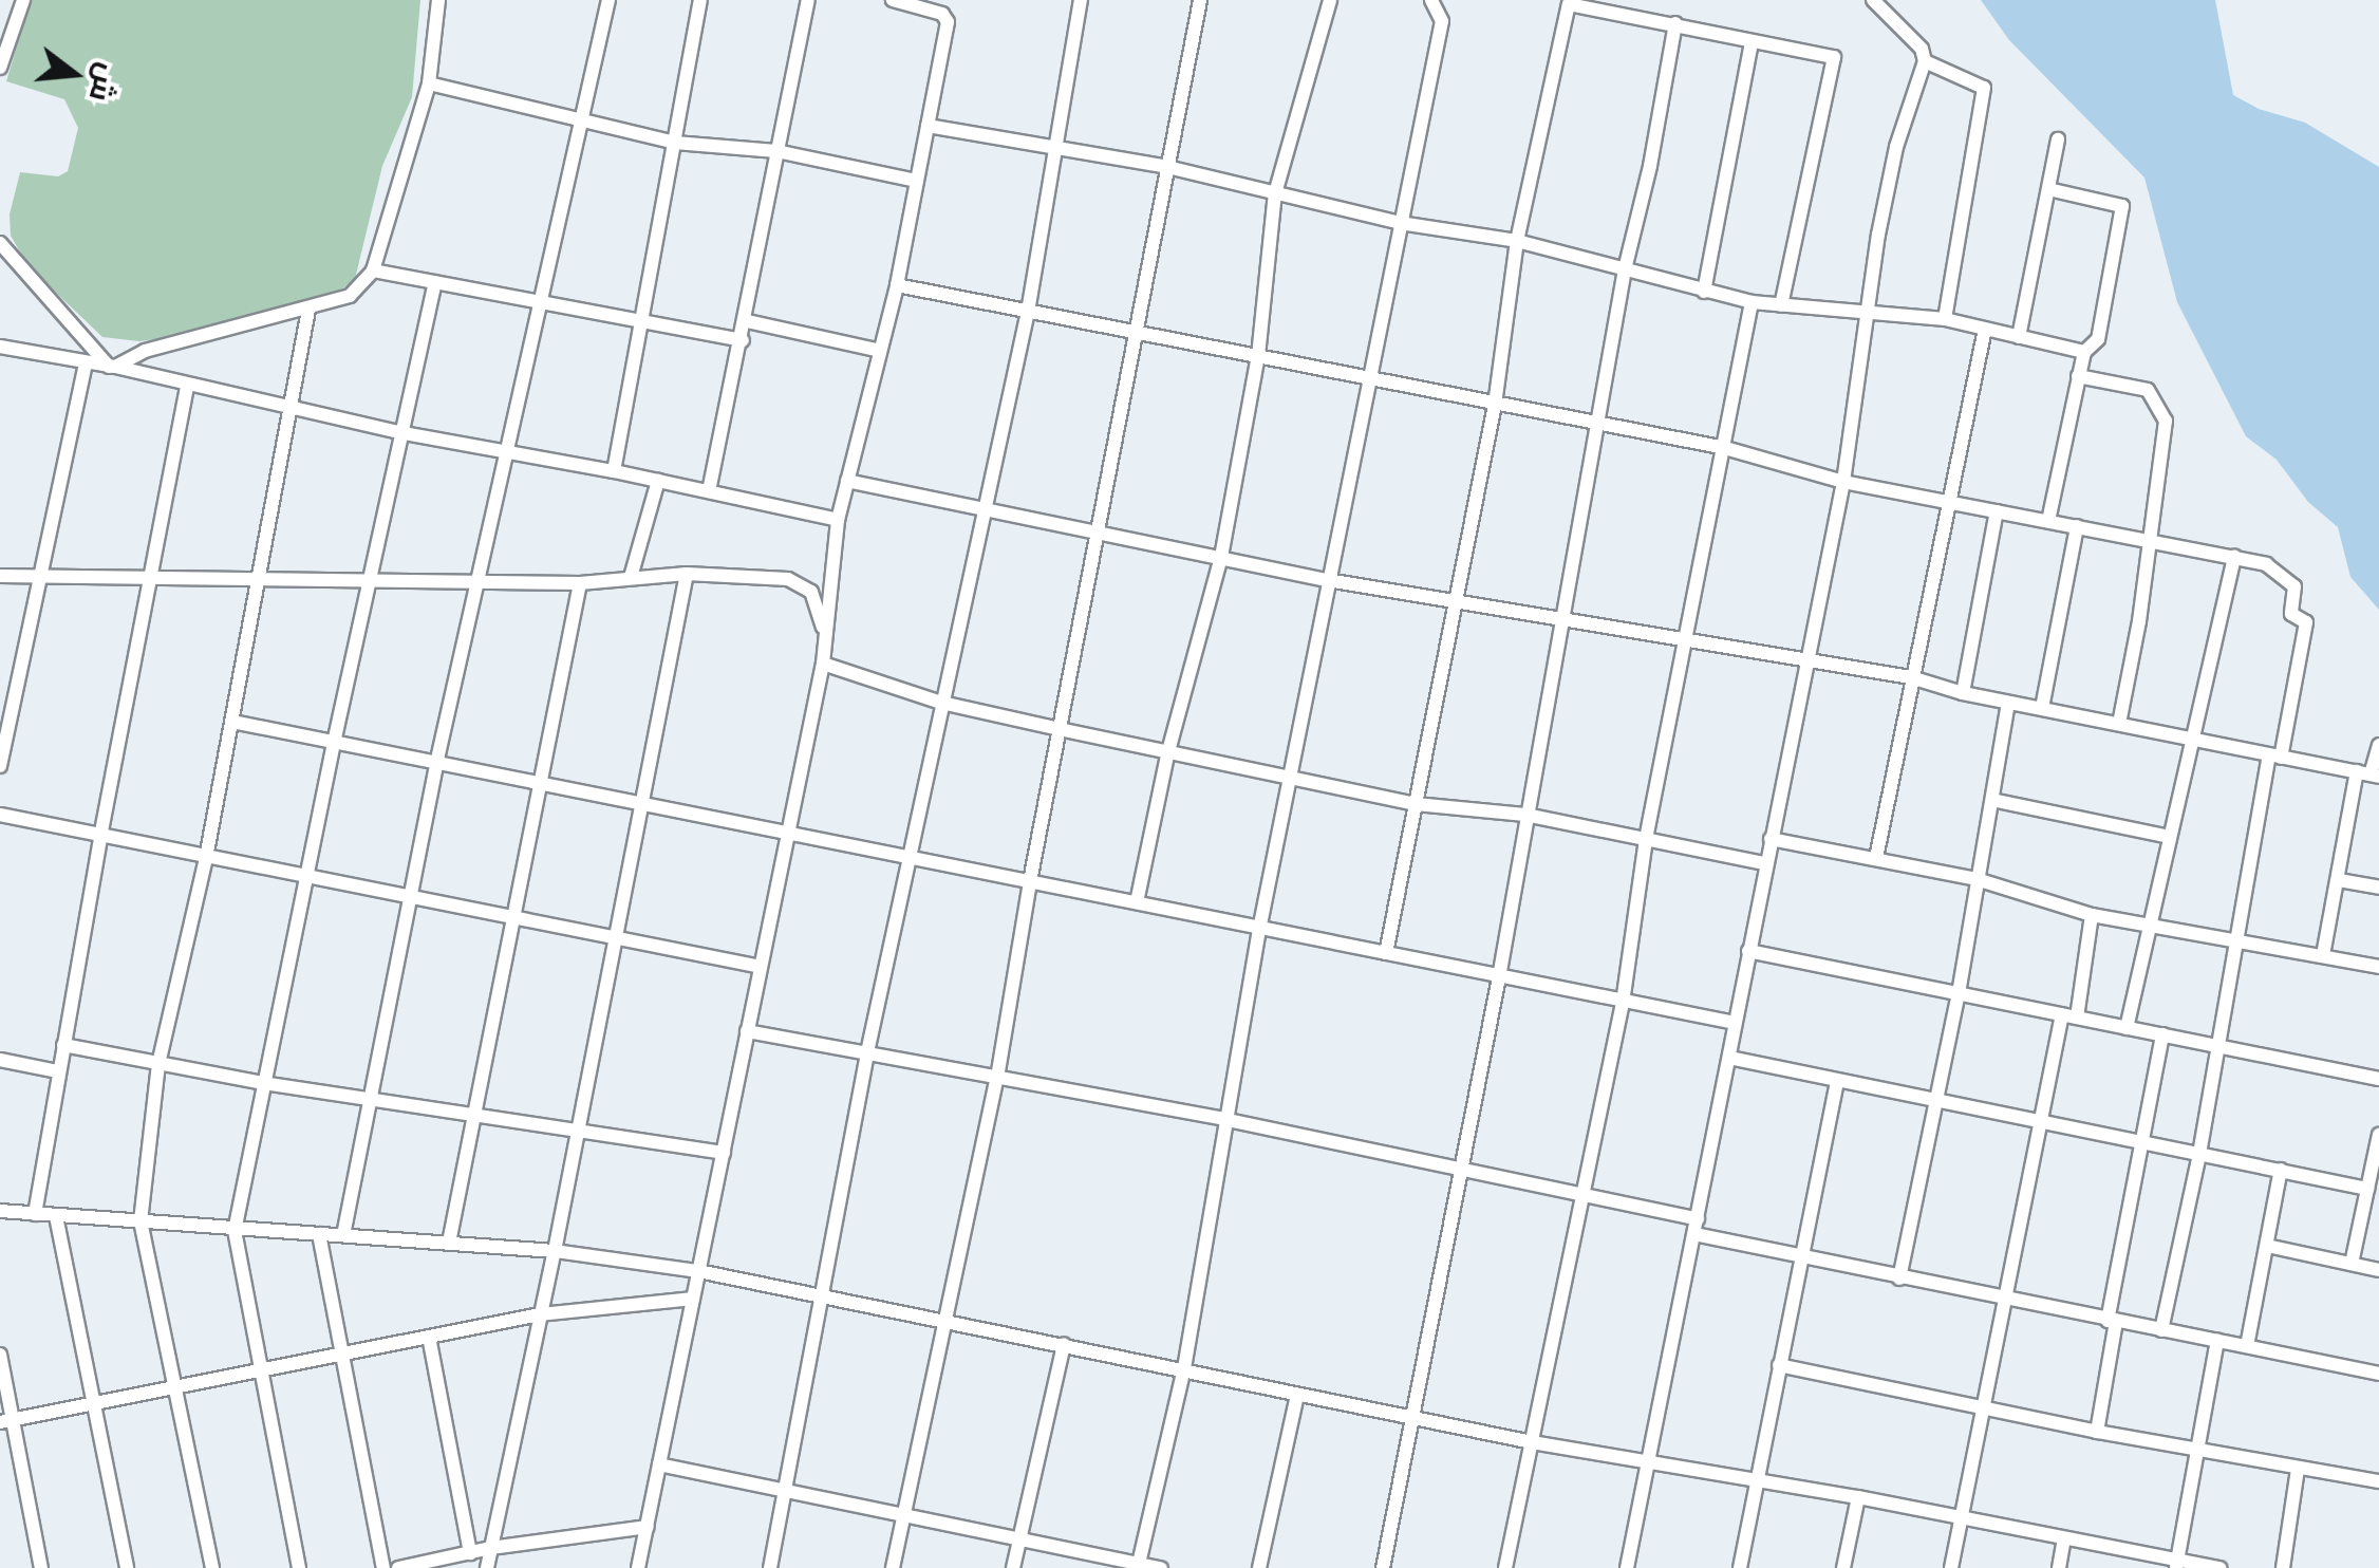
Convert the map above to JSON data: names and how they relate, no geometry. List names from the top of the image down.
{
  "north": "right"
}
